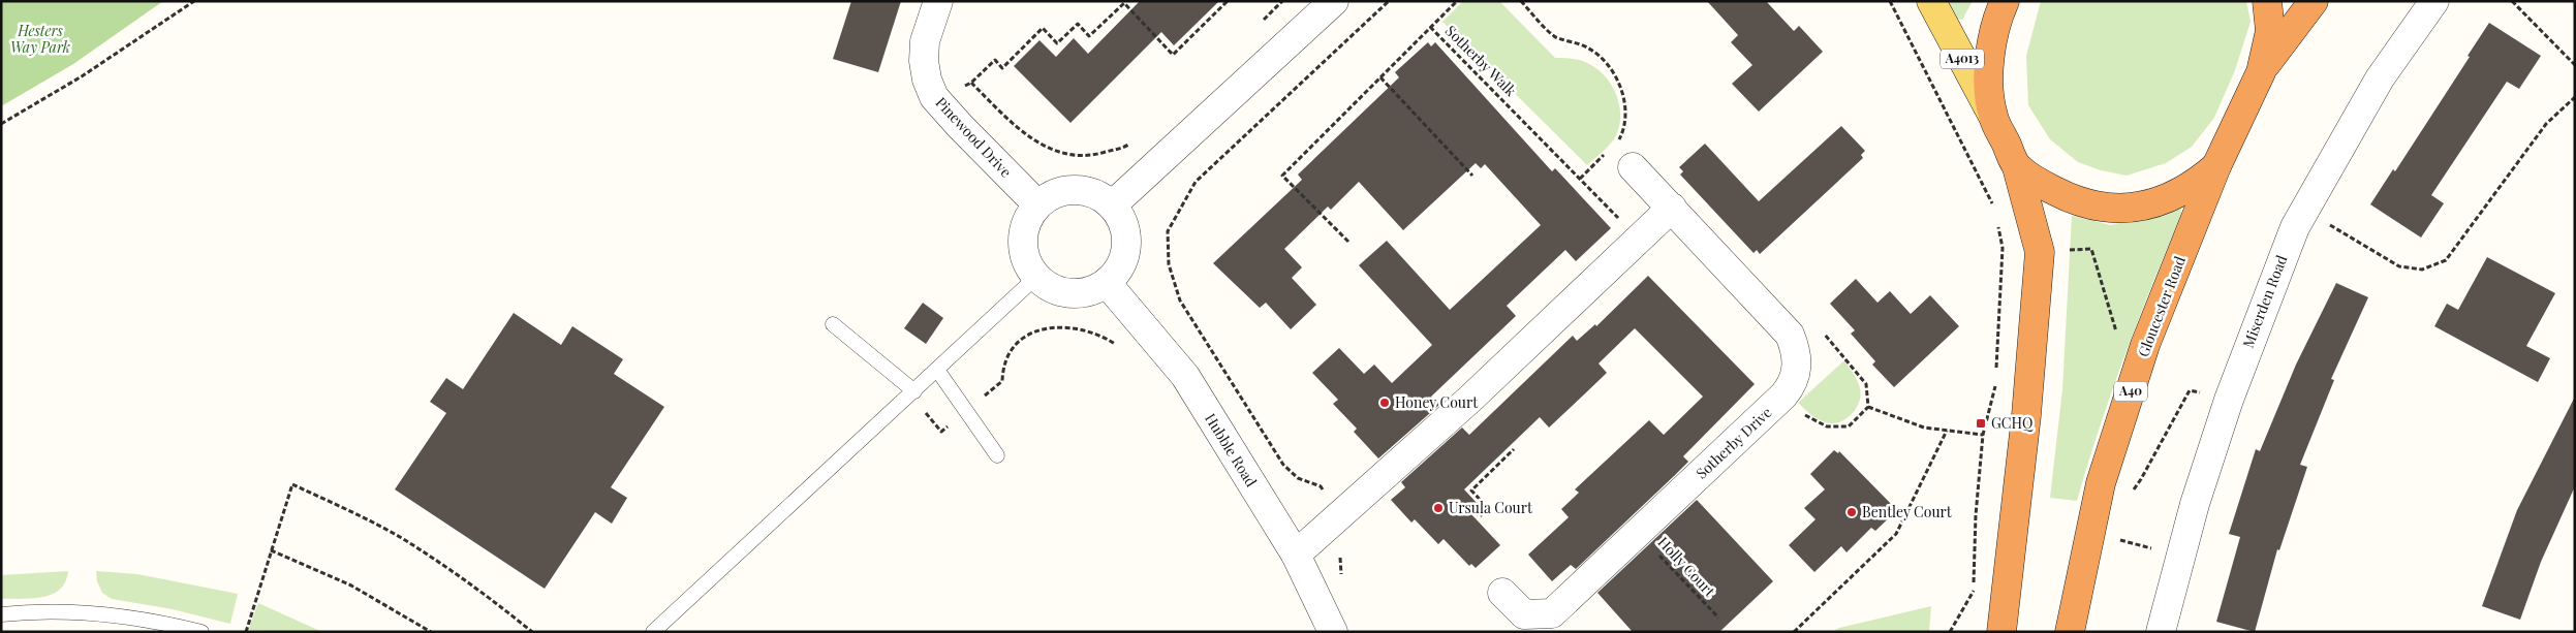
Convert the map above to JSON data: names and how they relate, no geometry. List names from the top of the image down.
{
  "streets": {
    "highway": ["Gloucester Road", "A40"],
    "main road": ["A4013"],
    "street": [
      "Pinewood Drive",
      "Miserden Road",
      "Sotherby Drive",
      "Hubble Road"
    ],
    "path": ["Sotherby Walk", "Holly Court"]
  },
  "crossings": [
    ["Pinewood Drive", "Hubble Road"],
    ["Sotherby Drive", "Holly Court"]
  ],
  "parks": ["Hesters Way Park"],
  "places": {
    "other": ["Honey Court", "Ursula Court", "Bentley Court"],
    "transit": ["GCHQ"]
  }
}
